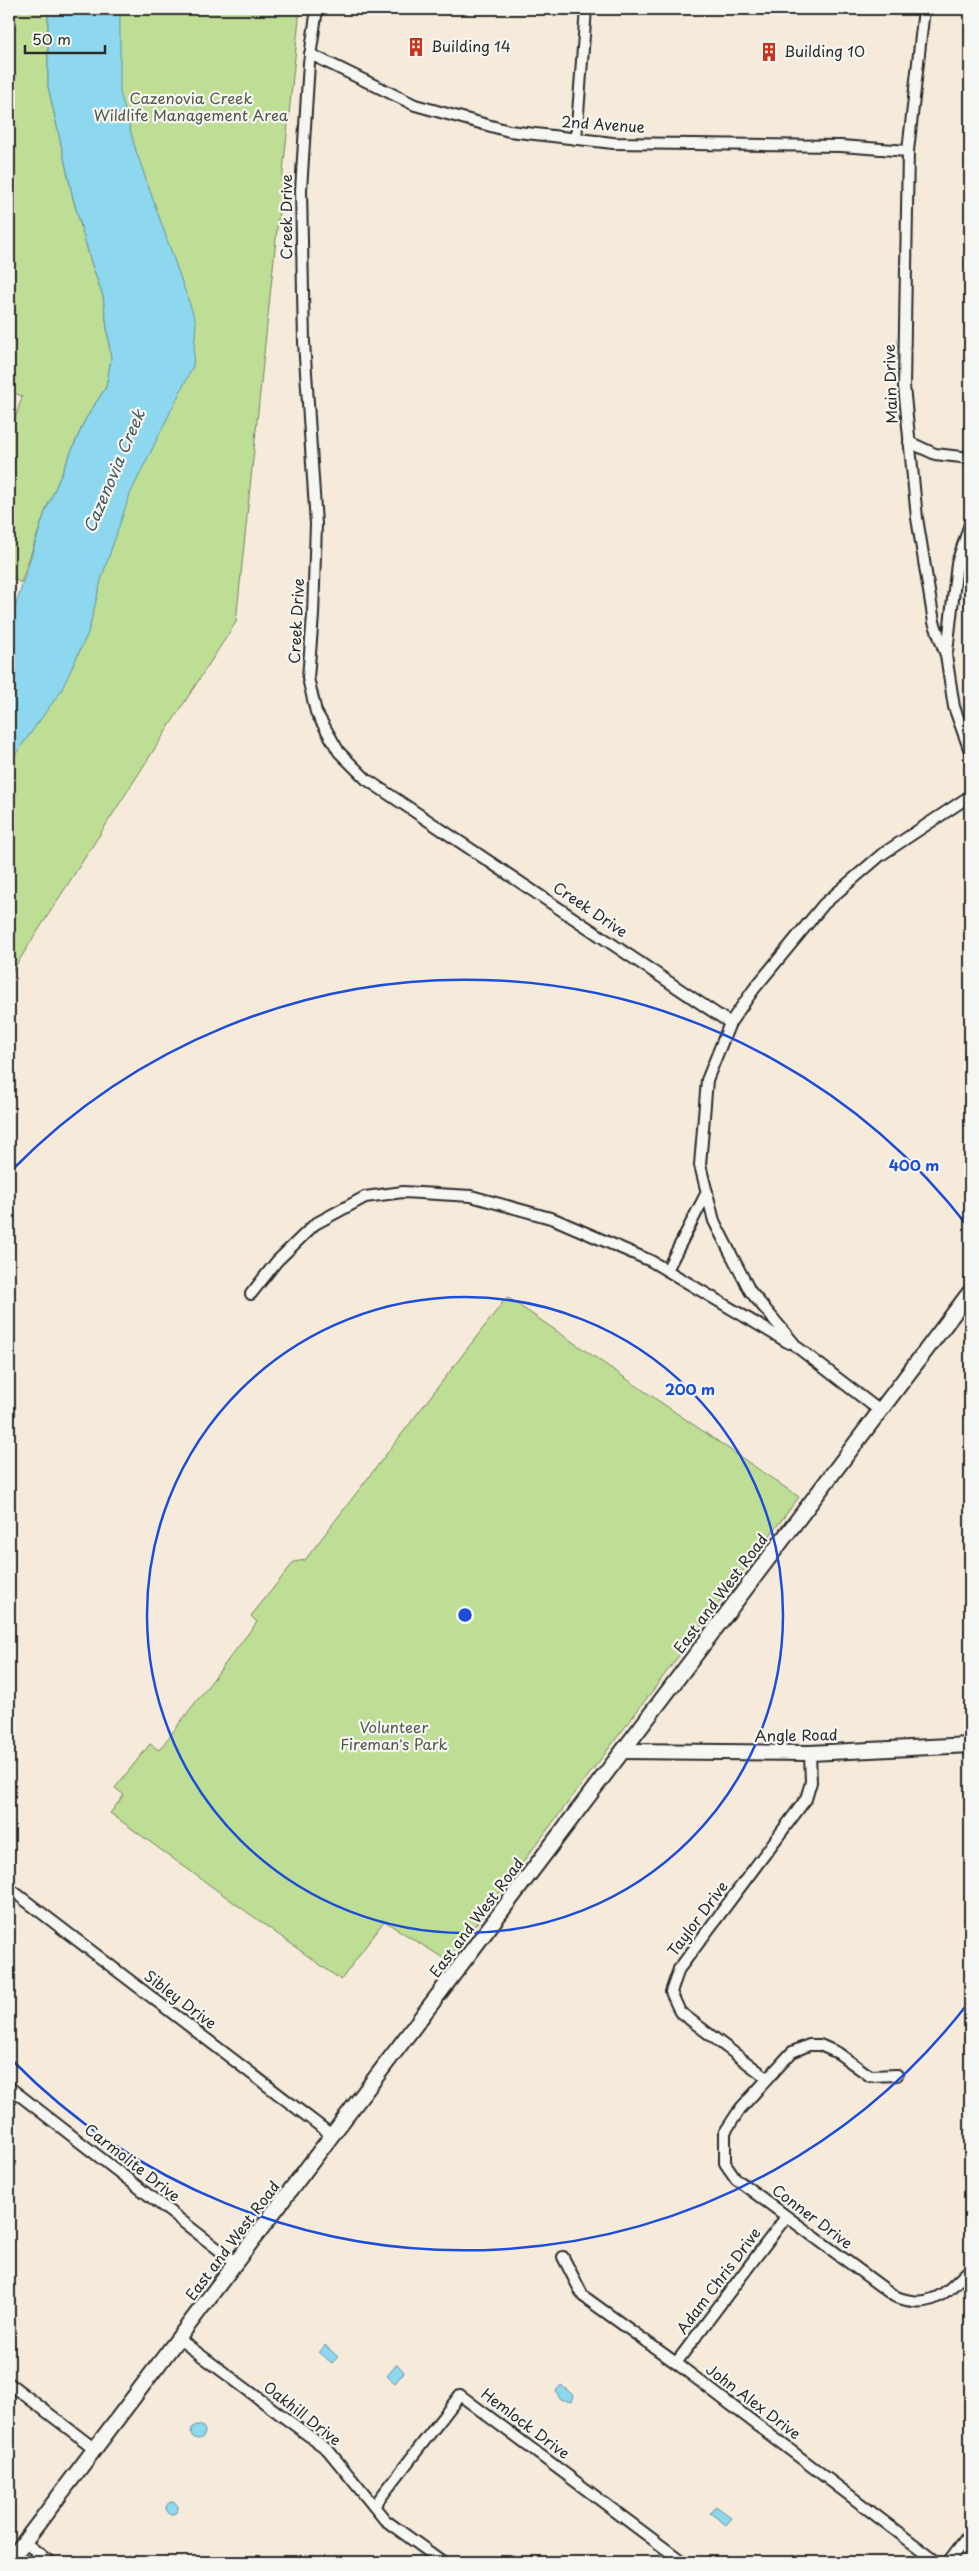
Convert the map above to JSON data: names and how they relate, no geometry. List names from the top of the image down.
{
  "streets": {
    "street": [
      "2nd Avenue",
      "Creek Drive",
      "Main Drive",
      "East and West Road",
      "Angle Road",
      "Taylor Drive",
      "Sibley Drive",
      "Carmolite Drive",
      "Conner Drive",
      "Adam Chris Drive",
      "John Alex Drive",
      "Oakhill Drive",
      "Hemlock Drive"
    ]
  },
  "crossings": [
    ["2nd Avenue", "Creek Drive"],
    ["2nd Avenue", "Main Drive"],
    ["East and West Road", "Angle Road"],
    ["East and West Road", "Sibley Drive"],
    ["East and West Road", "Carmolite Drive"],
    ["East and West Road", "Oakhill Drive"],
    ["Angle Road", "Taylor Drive"],
    ["Taylor Drive", "Conner Drive"],
    ["Conner Drive", "Adam Chris Drive"],
    ["Adam Chris Drive", "John Alex Drive"],
    ["Oakhill Drive", "Hemlock Drive"]
  ],
  "water": ["Cazenovia Creek"],
  "parks": ["Cazenovia Creek Wildlife Management Area", "Volunteer Fireman's Park"],
  "places": {
    "building": ["Building 14", "Building 10"]
  },
  "scale_bar": "50 m",
  "rings": ["400 m", "200 m"]
}
